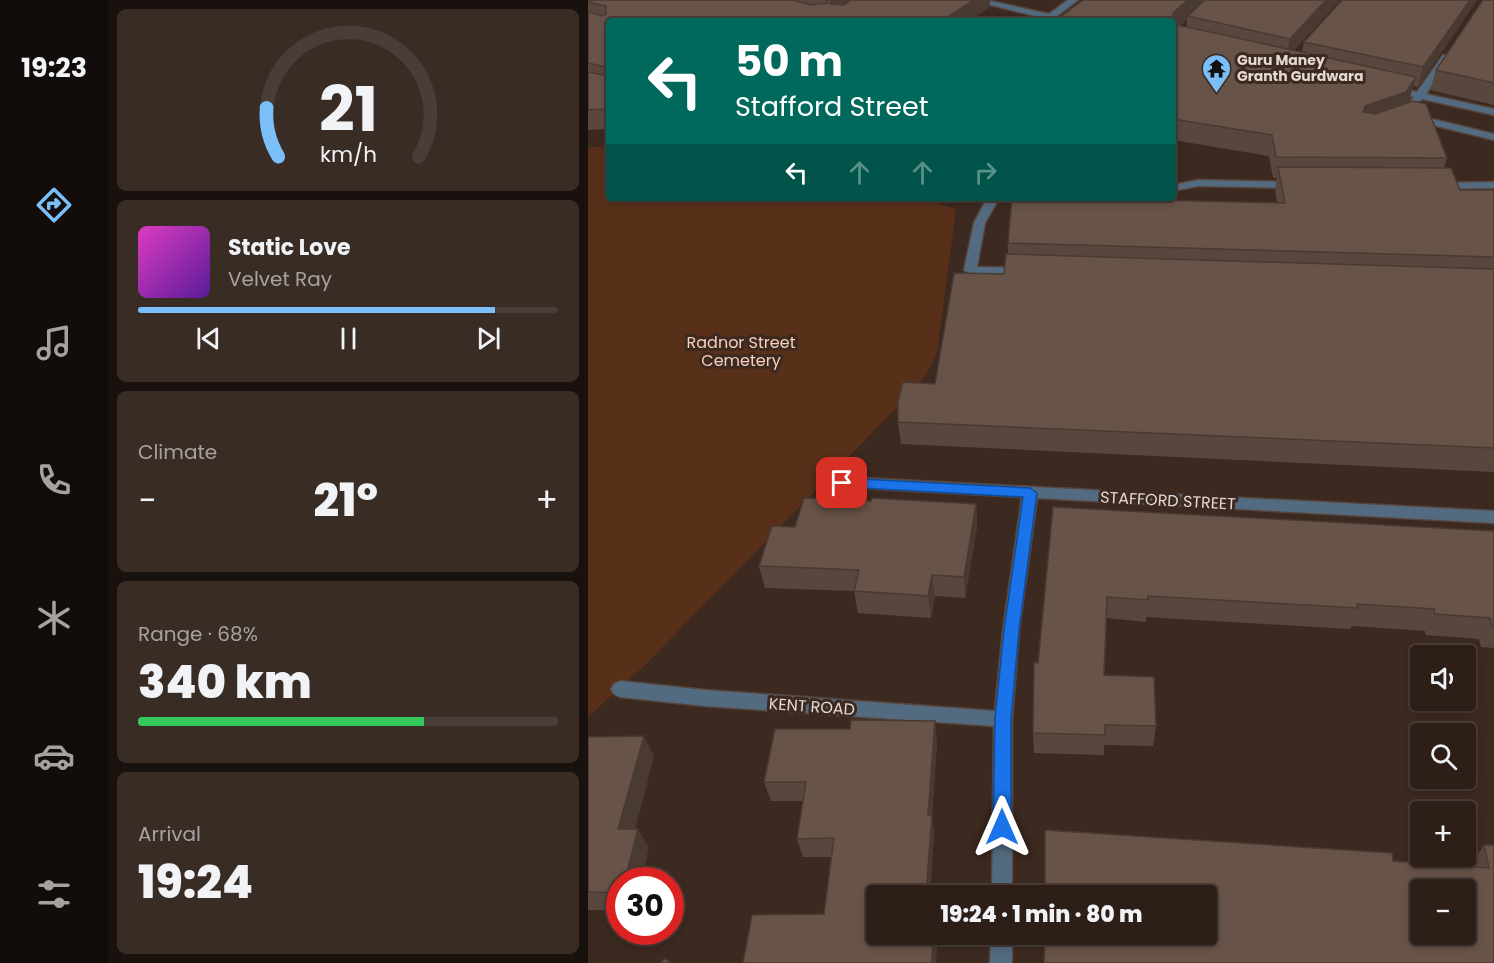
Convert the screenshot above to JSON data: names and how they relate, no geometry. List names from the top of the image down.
{
  "streets": {
    "street": ["STAFFORD STREET", "KENT ROAD"]
  },
  "parks": ["Radnor Street Cemetery"],
  "places": {
    "temple": ["Guru Maney Granth Gurdwara"]
  },
  "page": {
    "tabs": "19:23",
    "turn": ["50 m", "Stafford Street"],
    "song": ["Static Love", "Velvet Ray"],
    "tile": [
      "Climate",
      ["Range · 68%", "340 km"],
      ["Arrival", "19:24"]
    ],
    "heat": ["−", "21°", "+"],
    "map_buttons": ["+", "−"],
    "limit": "30",
    "trip": "19:24 · 1 min · 80 m",
    "gauge": ["21", "km/h"]
  }
}
